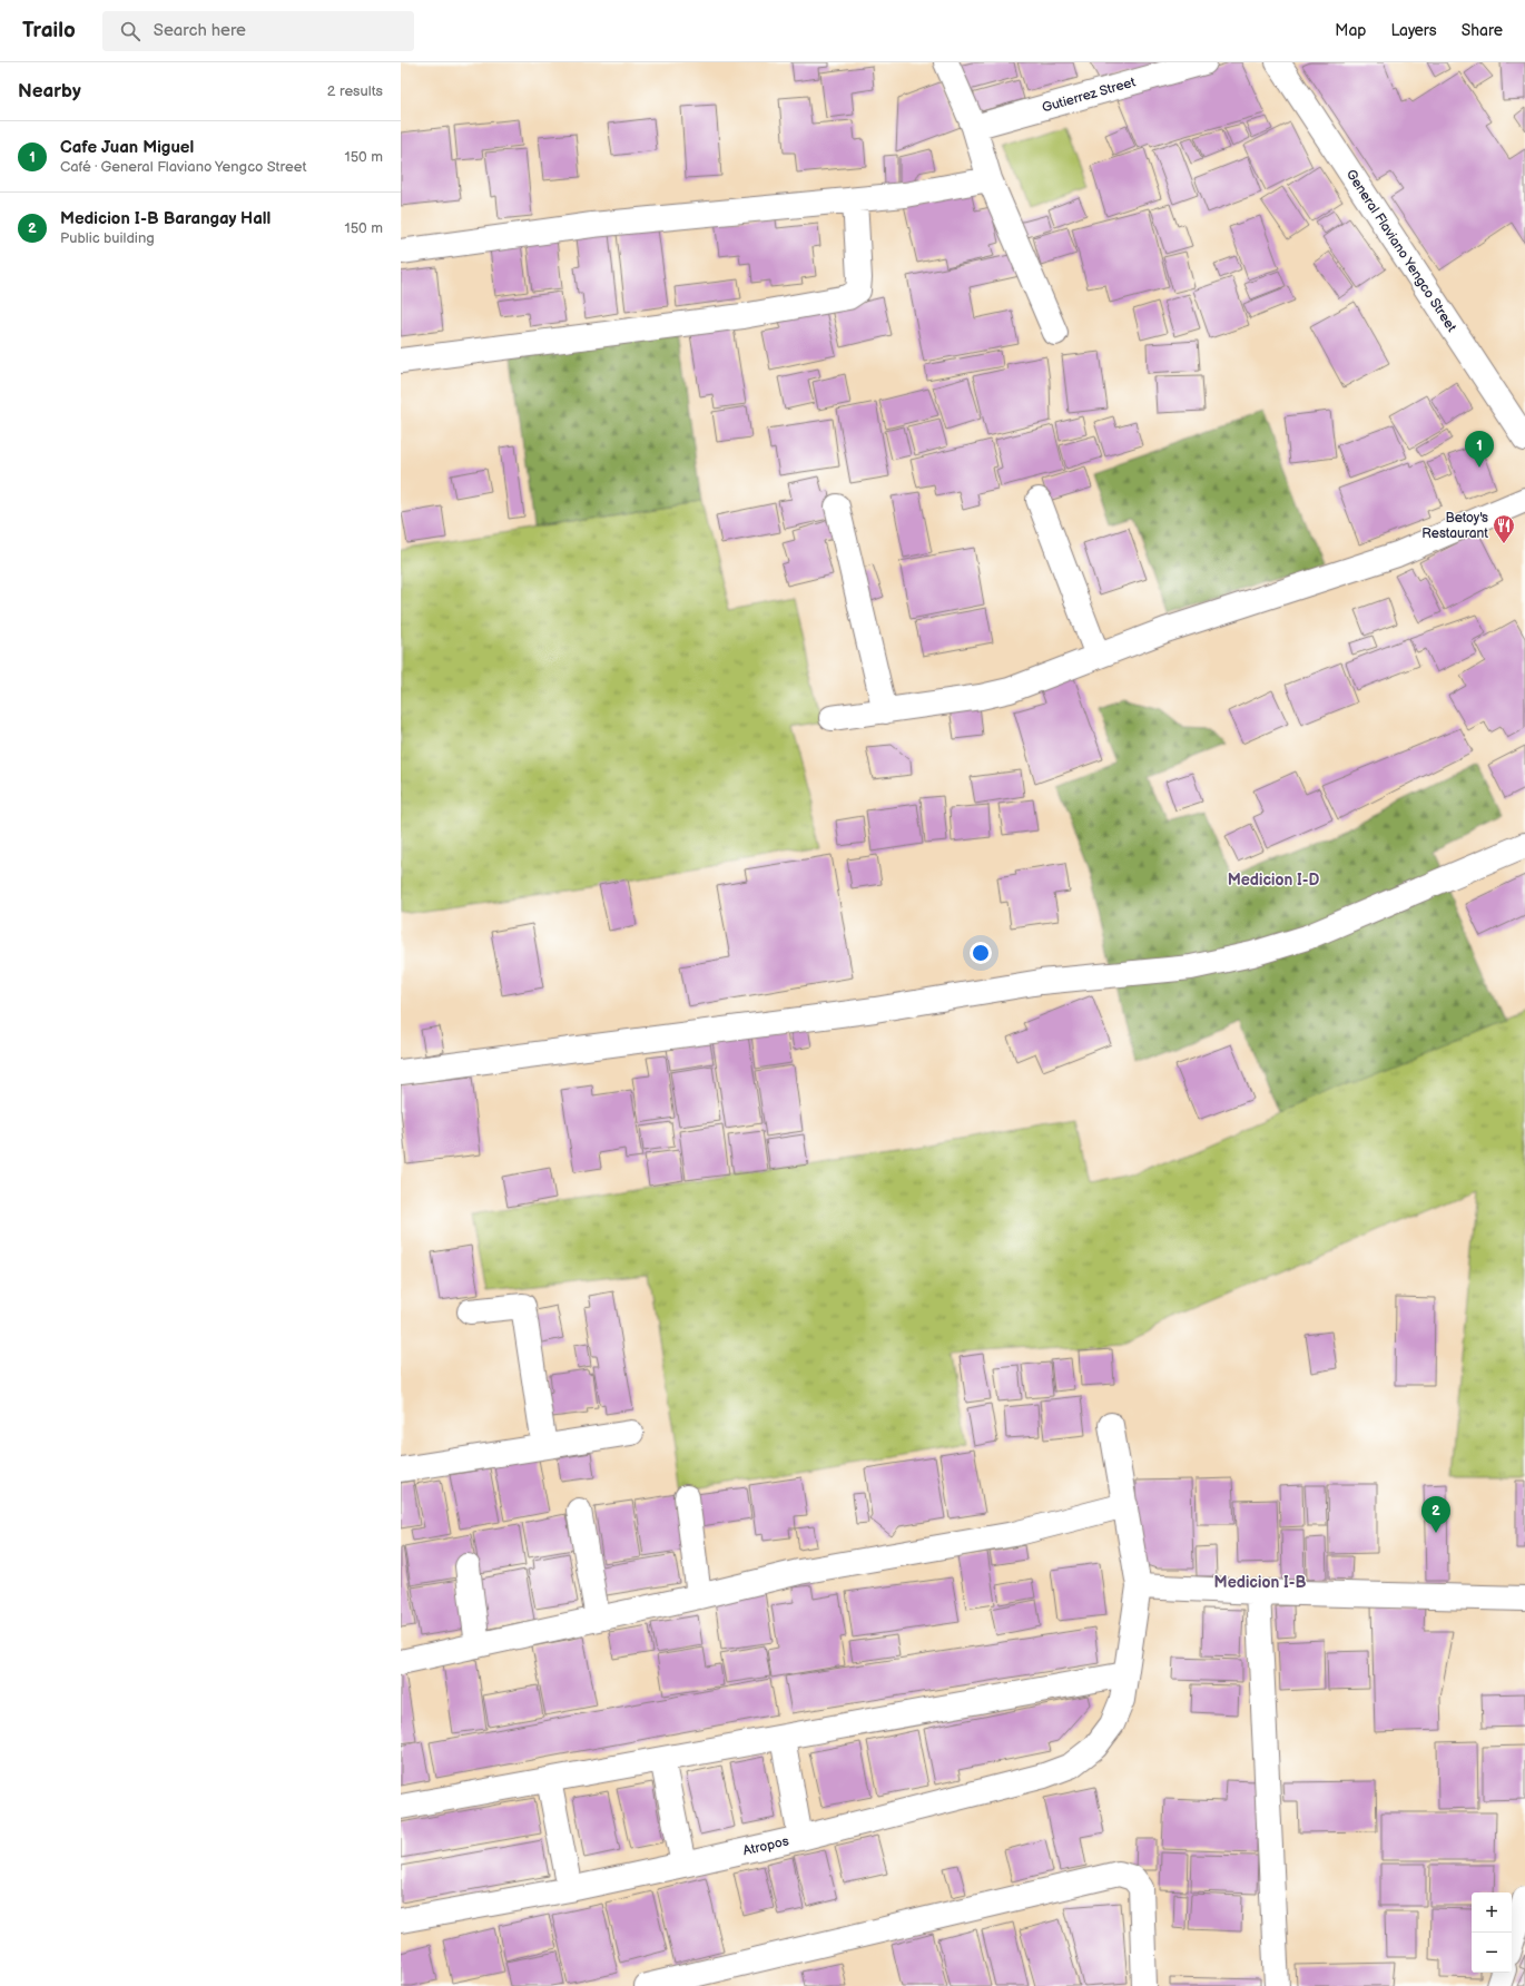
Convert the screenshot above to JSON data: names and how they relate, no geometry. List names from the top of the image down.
{
  "streets": {
    "street": ["Gutierrez Street", "General Flaviano Yengco Street", "Atropos"]
  },
  "districts": ["Medicion I-D", "Medicion I-B"],
  "places": {
    "restaurant": ["Betoy's Restaurant"]
  },
  "page": {
    "header": "Trailo",
    "search": "Search here",
    "nav": ["Map", "Layers", "Share"],
    "heading": ["Nearby", "2 results"],
    "list": [
      {
        "mark": "1",
        "name": "Cafe Juan Miguel",
        "note": "Café · General Flaviano Yengco Street",
        "value": "150 m"
      },
      {
        "mark": "2",
        "name": "Medicion I-B Barangay Hall",
        "note": "Public building",
        "value": "150 m"
      }
    ],
    "pins": ["1", "2"],
    "map_buttons": ["+", "−"]
  }
}
